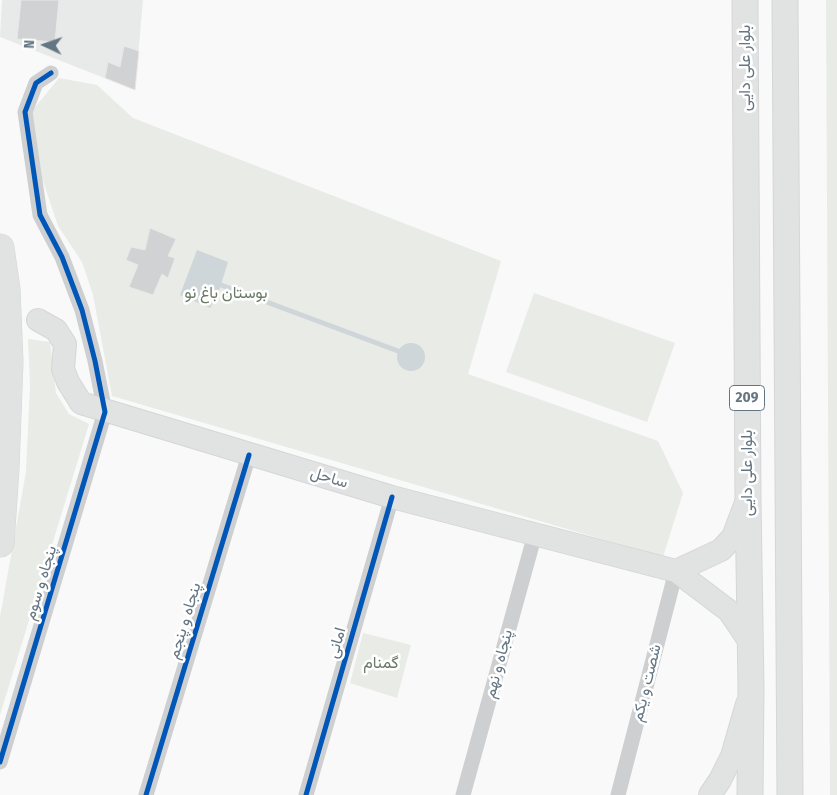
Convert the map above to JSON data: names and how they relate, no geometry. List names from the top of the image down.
{
  "streets": {
    "main road": ["بلوار علی دایی", "209", "ساحل"],
    "street": [
      "پنجاه و سوم",
      "پنجاه و پنجم",
      "امانی",
      "پنجاه و نهم",
      "شصت و یکم"
    ]
  },
  "crossings": [
    ["ساحل", "پنجاه و سوم"],
    ["ساحل", "پنجاه و پنجم"],
    ["ساحل", "امانی"],
    ["ساحل", "پنجاه و نهم"],
    ["ساحل", "شصت و یکم"]
  ],
  "parks": ["بوستان باغ نو", "گمنام"],
  "north": "left"
}
